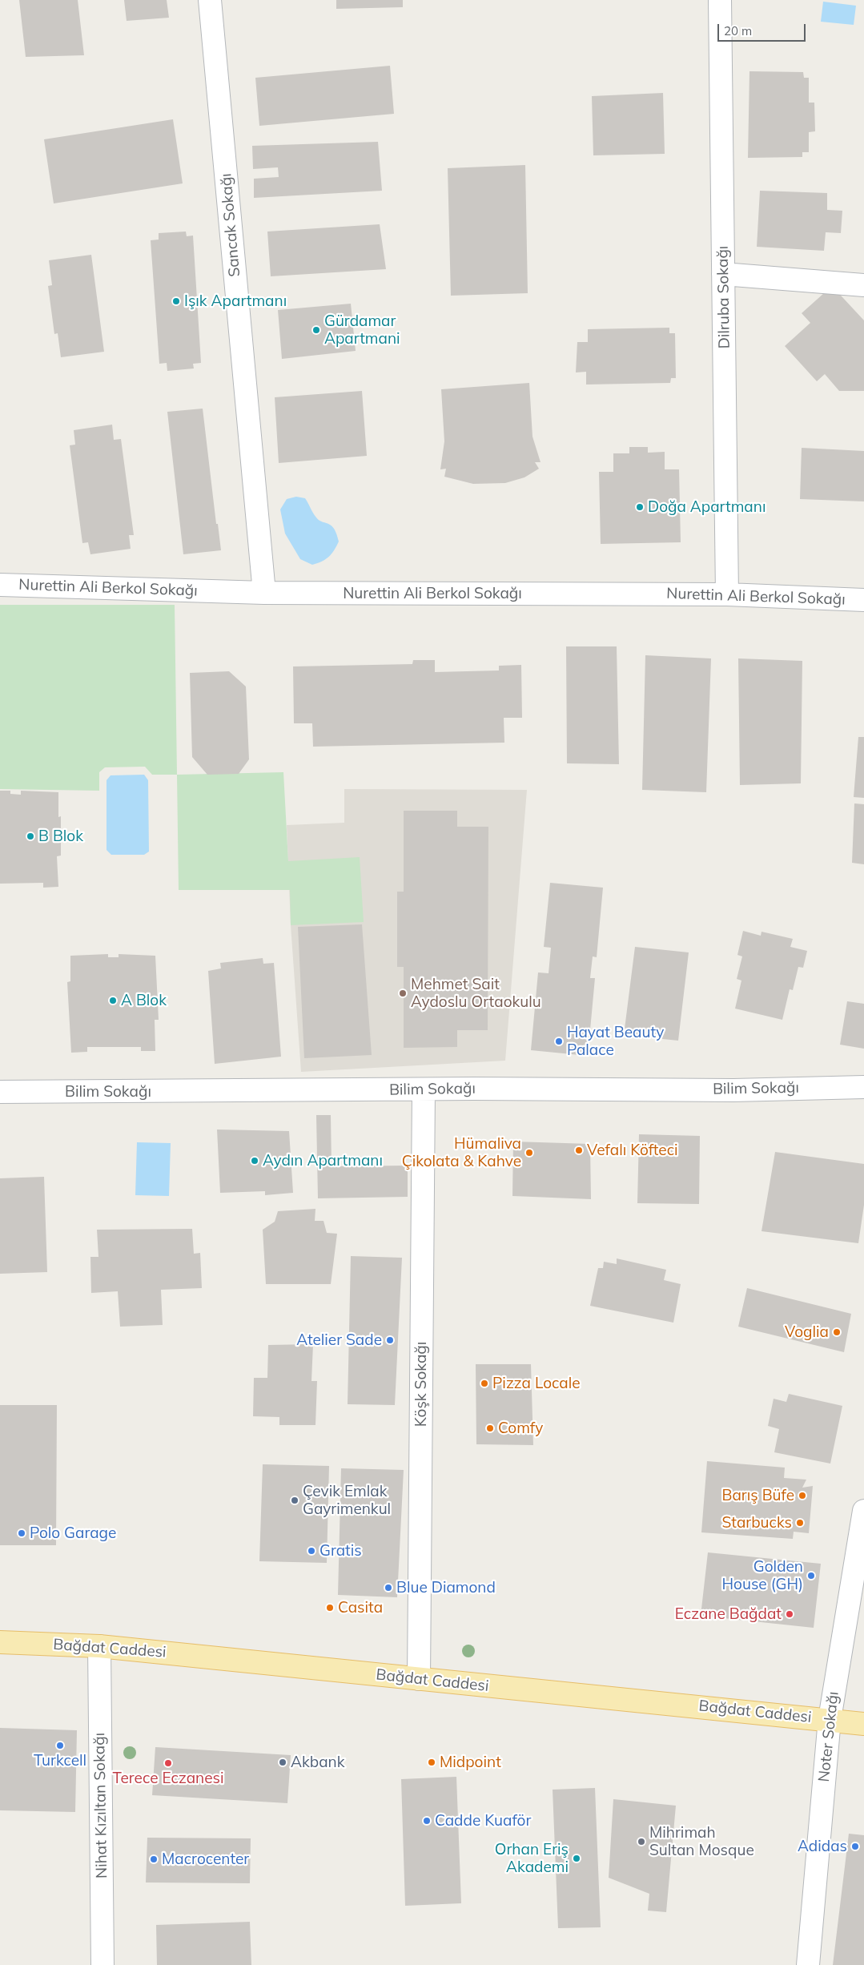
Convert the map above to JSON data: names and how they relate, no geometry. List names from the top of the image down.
{
  "streets": {
    "main road": ["Bağdat Caddesi"],
    "street": [
      "Sancak Sokağı",
      "Dilruba Sokağı",
      "Nurettin Ali Berkol Sokağı",
      "Bilim Sokağı",
      "Köşk Sokağı",
      "Noter Sokağı",
      "Nihat Kızıltan Sokağı"
    ]
  },
  "crossings": [
    ["Sancak Sokağı", "Nurettin Ali Berkol Sokağı"],
    ["Dilruba Sokağı", "Nurettin Ali Berkol Sokağı"],
    ["Bilim Sokağı", "Köşk Sokağı"],
    ["Köşk Sokağı", "Bağdat Caddesi"],
    ["Bağdat Caddesi", "Noter Sokağı"],
    ["Bağdat Caddesi", "Nihat Kızıltan Sokağı"]
  ],
  "places": [
    "Işık Apartmanı",
    "Gürdamar Apartmani",
    "Doğa Apartmanı",
    "B Blok",
    "Mehmet Sait Aydoslu Ortaokulu",
    "A Blok",
    "Hayat Beauty Palace",
    "Vefalı Köfteci",
    "Hümaliva Çikolata & Kahve",
    "Aydın Apartmanı",
    "Voglia",
    "Atelier Sade",
    "Pizza Locale",
    "Comfy",
    "Barış Büfe",
    "Çevik Emlak Gayrimenkul",
    "Starbucks",
    "Polo Garage",
    "Gratis",
    "Golden House (GH)",
    "Blue Diamond",
    "Casita",
    "Eczane Bağdat",
    "Turkcell",
    "Akbank",
    "Midpoint",
    "Terece Eczanesi",
    "Cadde Kuaför",
    "Mihrimah Sultan Mosque",
    "Adidas",
    "Orhan Eriş Akademi",
    "Macrocenter"
  ],
  "scale_bar": "20 m"
}
